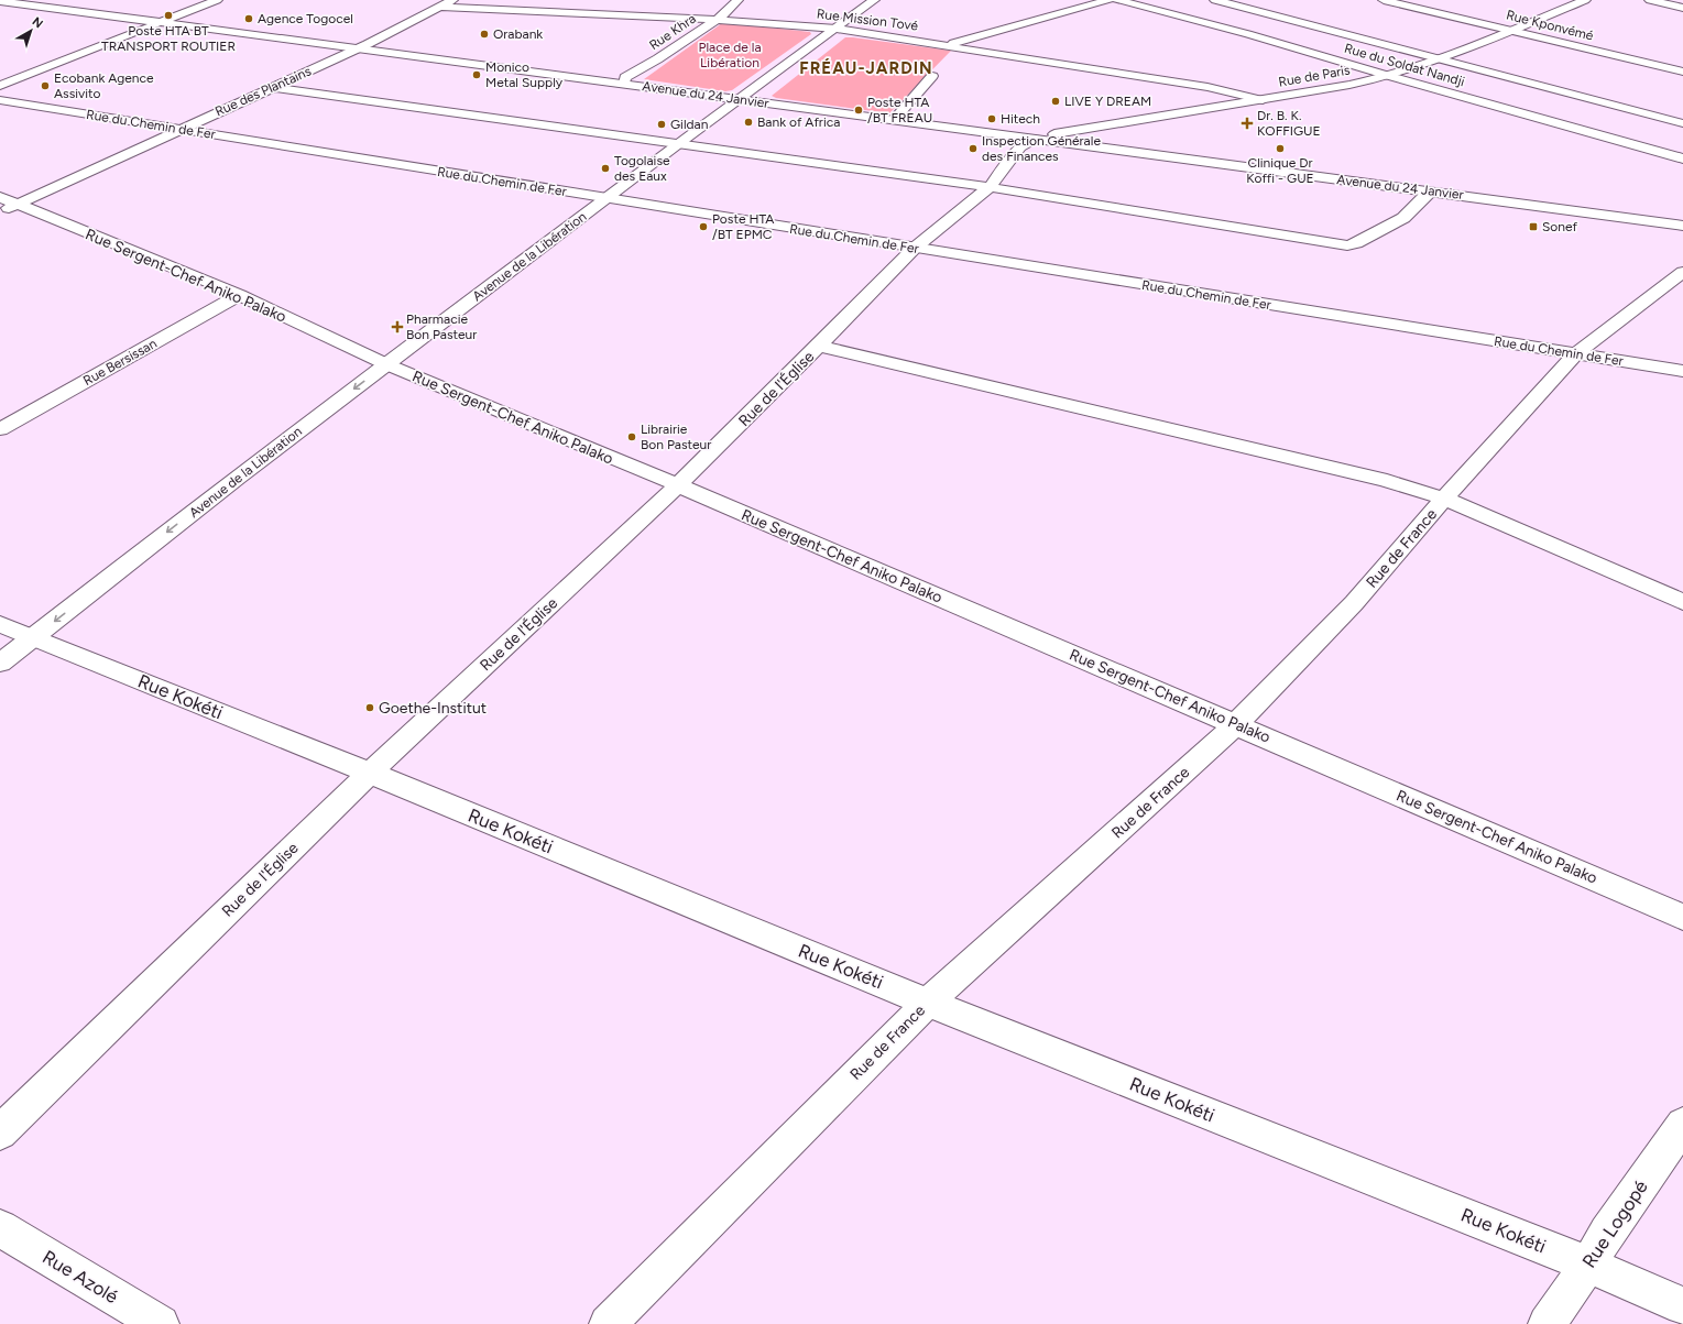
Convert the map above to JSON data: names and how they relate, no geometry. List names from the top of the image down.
{
  "streets": {
    "street": [
      "Rue Mission Tové",
      "Rue Kponvémé",
      "Rue Khra",
      "Rue du Soldat Nandji",
      "Rue de Paris",
      "Rue des Plantains",
      "Avenue du 24 Janvier",
      "Rue du Chemin de Fer",
      "Avenue de la Libération",
      "Rue Sergent-Chef Aniko Palako",
      "Rue Bersissan",
      "Rue de l'Église",
      "Rue de France",
      "Rue Kokéti",
      "Rue Logopé",
      "Rue Azolé"
    ]
  },
  "crossings": [
    ["Rue Mission Tové", "Rue Khra"],
    ["Rue Mission Tové", "Rue de Paris"],
    ["Rue Mission Tové", "Rue des Plantains"],
    ["Rue Mission Tové", "Avenue de la Libération"],
    ["Rue Kponvémé", "Rue de Paris"],
    ["Rue Khra", "Avenue du 24 Janvier"],
    ["Rue du Soldat Nandji", "Rue de Paris"],
    ["Rue de Paris", "Avenue du 24 Janvier"],
    ["Rue de Paris", "Rue de l'Église"],
    ["Rue des Plantains", "Avenue du 24 Janvier"],
    ["Rue des Plantains", "Rue du Chemin de Fer"],
    ["Rue des Plantains", "Rue Sergent-Chef Aniko Palako"],
    ["Avenue du 24 Janvier", "Avenue de la Libération"],
    ["Avenue du 24 Janvier", "Rue de l'Église"],
    ["Rue du Chemin de Fer", "Avenue de la Libération"],
    ["Rue du Chemin de Fer", "Rue de l'Église"],
    ["Rue du Chemin de Fer", "Rue de France"],
    ["Avenue de la Libération", "Rue Sergent-Chef Aniko Palako"],
    ["Avenue de la Libération", "Rue Kokéti"],
    ["Rue Sergent-Chef Aniko Palako", "Rue Bersissan"],
    ["Rue Sergent-Chef Aniko Palako", "Rue de l'Église"],
    ["Rue Sergent-Chef Aniko Palako", "Rue de France"],
    ["Rue de l'Église", "Rue Kokéti"],
    ["Rue de France", "Rue Kokéti"],
    ["Rue Kokéti", "Rue Logopé"]
  ],
  "one_way": ["Avenue de la Libération"],
  "districts": ["FRÉAU-JARDIN"],
  "parks": ["Place de la Libération"],
  "places": {
    "other": [
      "Poste HTA BT TRANSPORT ROUTIER",
      "Agence Togocel",
      "Orabank",
      "Monico Metal Supply",
      "Ecobank Agence Assivito",
      "LIVE Y DREAM",
      "Poste HTA /BT FREAU",
      "Hitech",
      "Bank of Africa",
      "Gildan",
      "Inspection Générale des Finances",
      "Clinique Dr Koffi - GUE",
      "Togolaise des Eaux",
      "Poste HTA /BT EPMC",
      "Librairie Bon Pasteur",
      "Goethe-Institut"
    ],
    "health": ["Dr. B. K. KOFFIGUE", "Pharmacie Bon Pasteur"],
    "transit": ["Sonef"]
  },
  "north": "top right"
}
